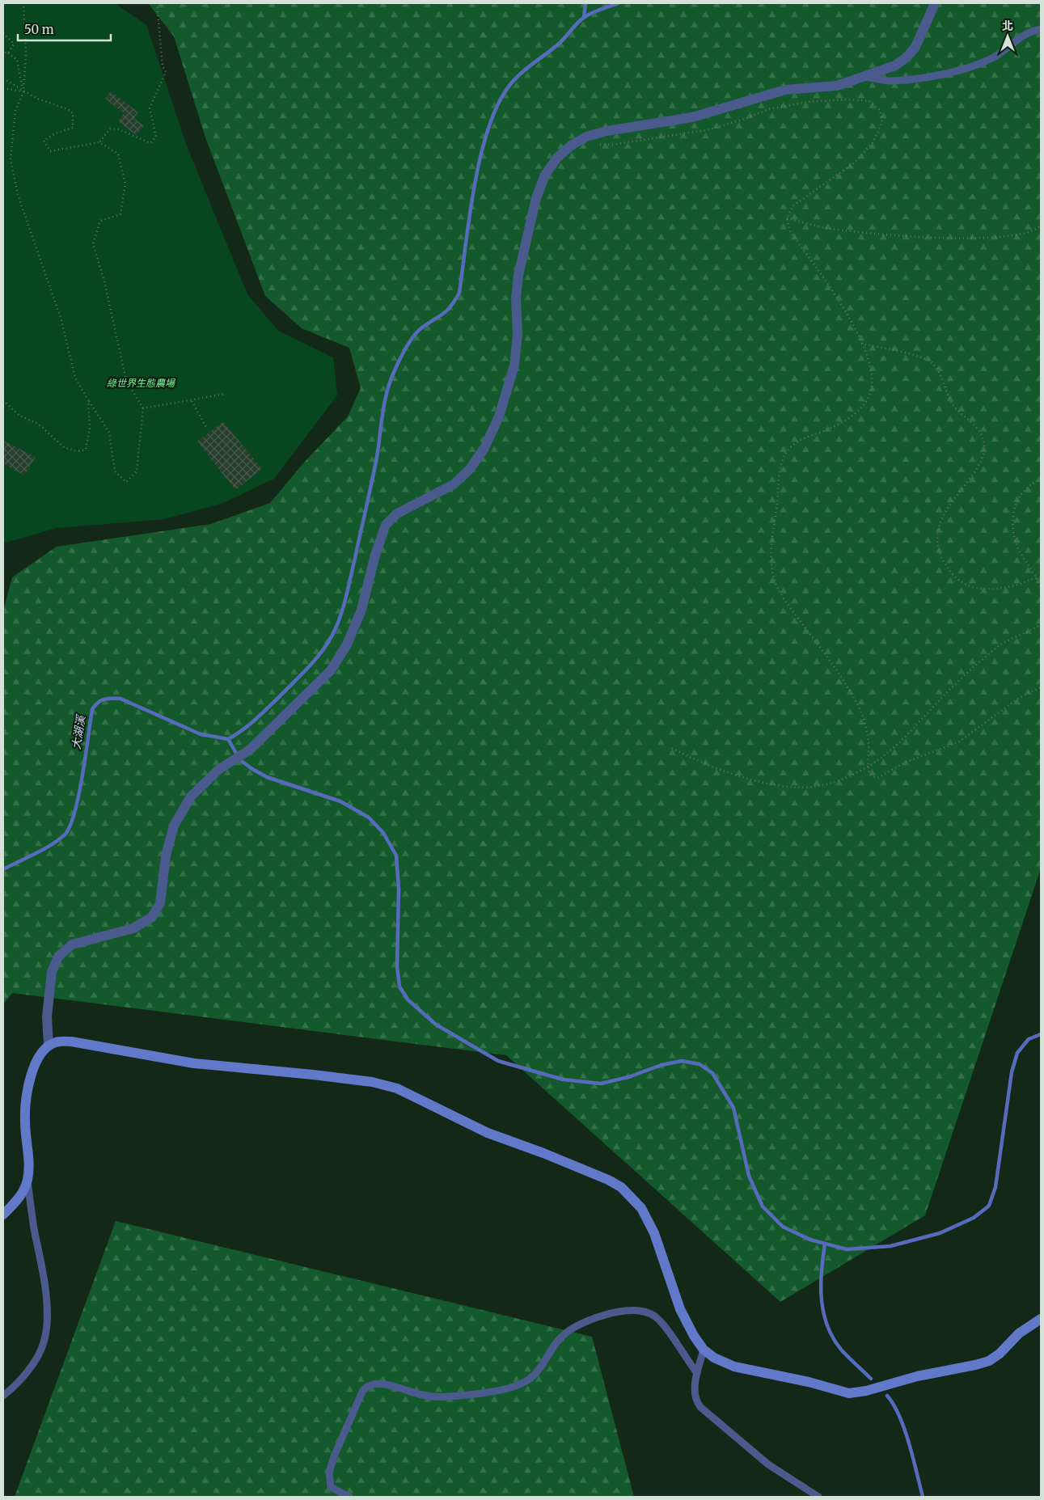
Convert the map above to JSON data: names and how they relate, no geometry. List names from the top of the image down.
{
  "water": ["大湖溪"],
  "parks": ["綠世界生態農場"],
  "scale_bar": "50 m",
  "north": "top"
}
